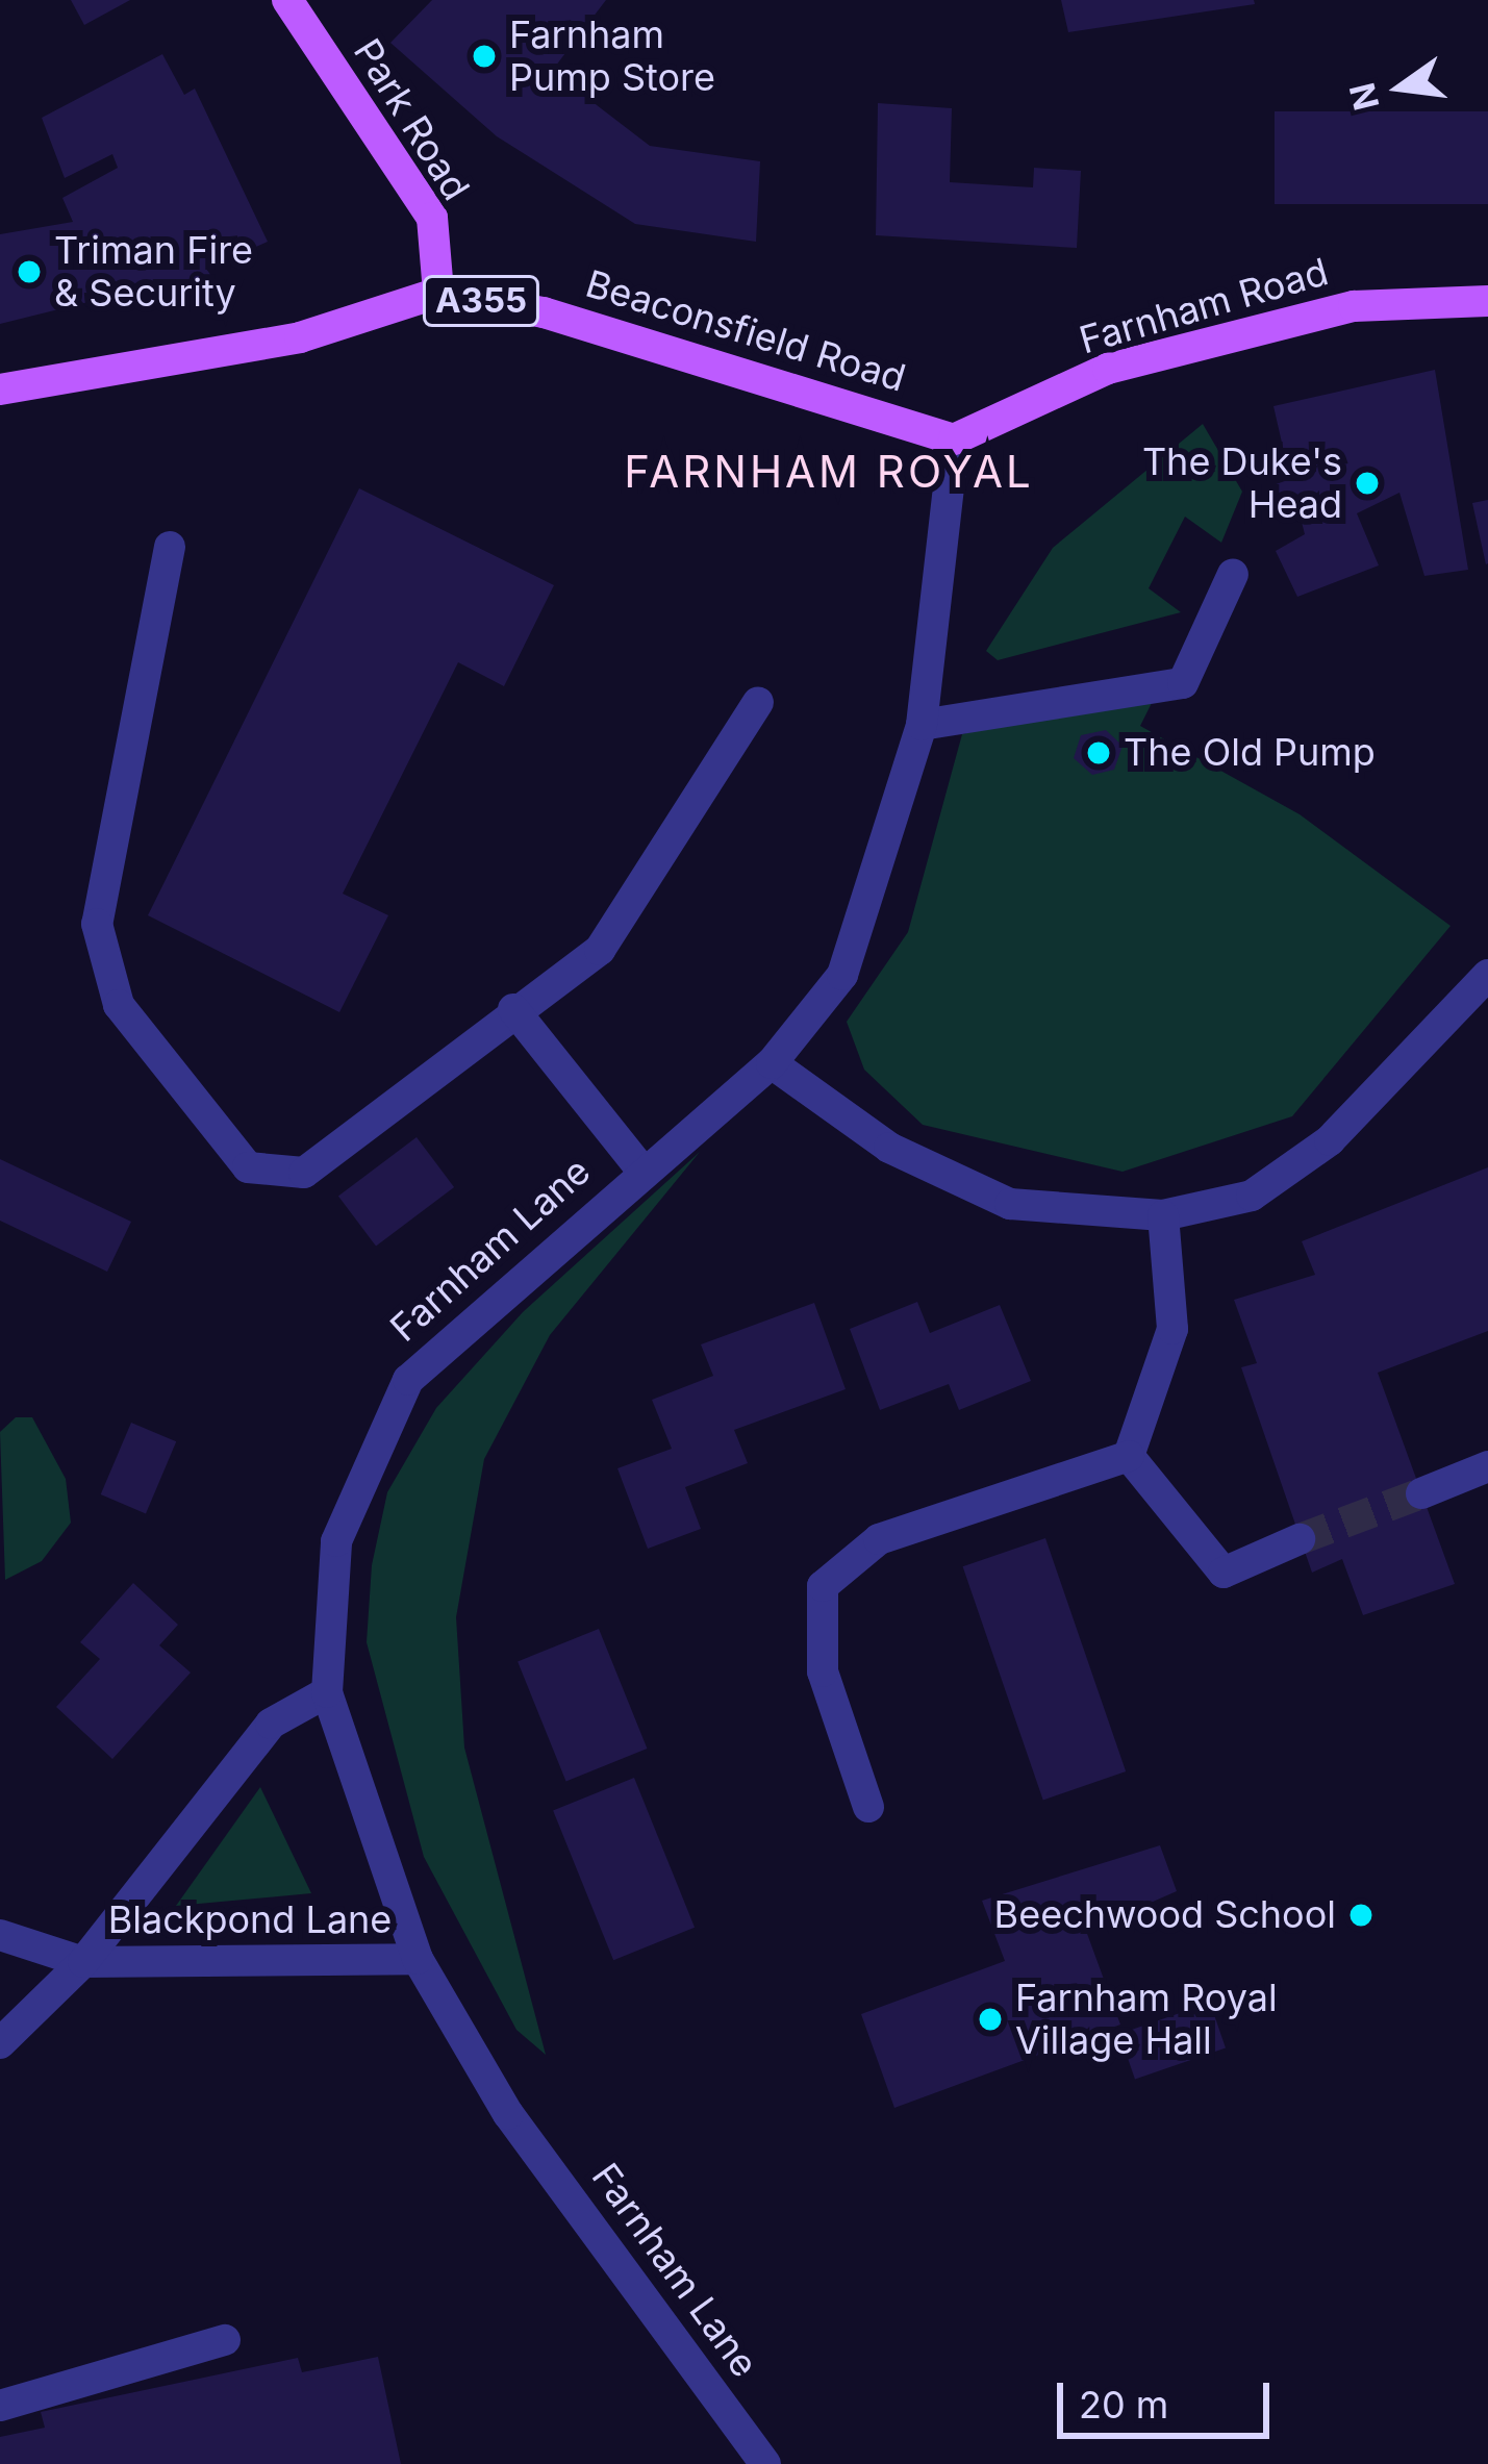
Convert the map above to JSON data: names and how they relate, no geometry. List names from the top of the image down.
{
  "streets": {
    "main road": [
      "Park Road",
      "A355",
      "Farnham Road",
      "Beaconsfield Road"
    ],
    "street": ["Farnham Lane", "Blackpond Lane"]
  },
  "crossings": [
    ["Park Road", "Beaconsfield Road"],
    ["Farnham Road", "Beaconsfield Road"],
    ["Farnham Road", "Farnham Lane"],
    ["Beaconsfield Road", "Farnham Lane"],
    ["Farnham Lane", "Blackpond Lane"]
  ],
  "districts": ["FARNHAM ROYAL"],
  "places": [
    "Farnham Pump Store",
    "Triman Fire & Security",
    "The Duke's Head",
    "The Old Pump",
    "Beechwood School",
    "Farnham Royal Village Hall"
  ],
  "scale_bar": "20 m",
  "north": "left"
}
